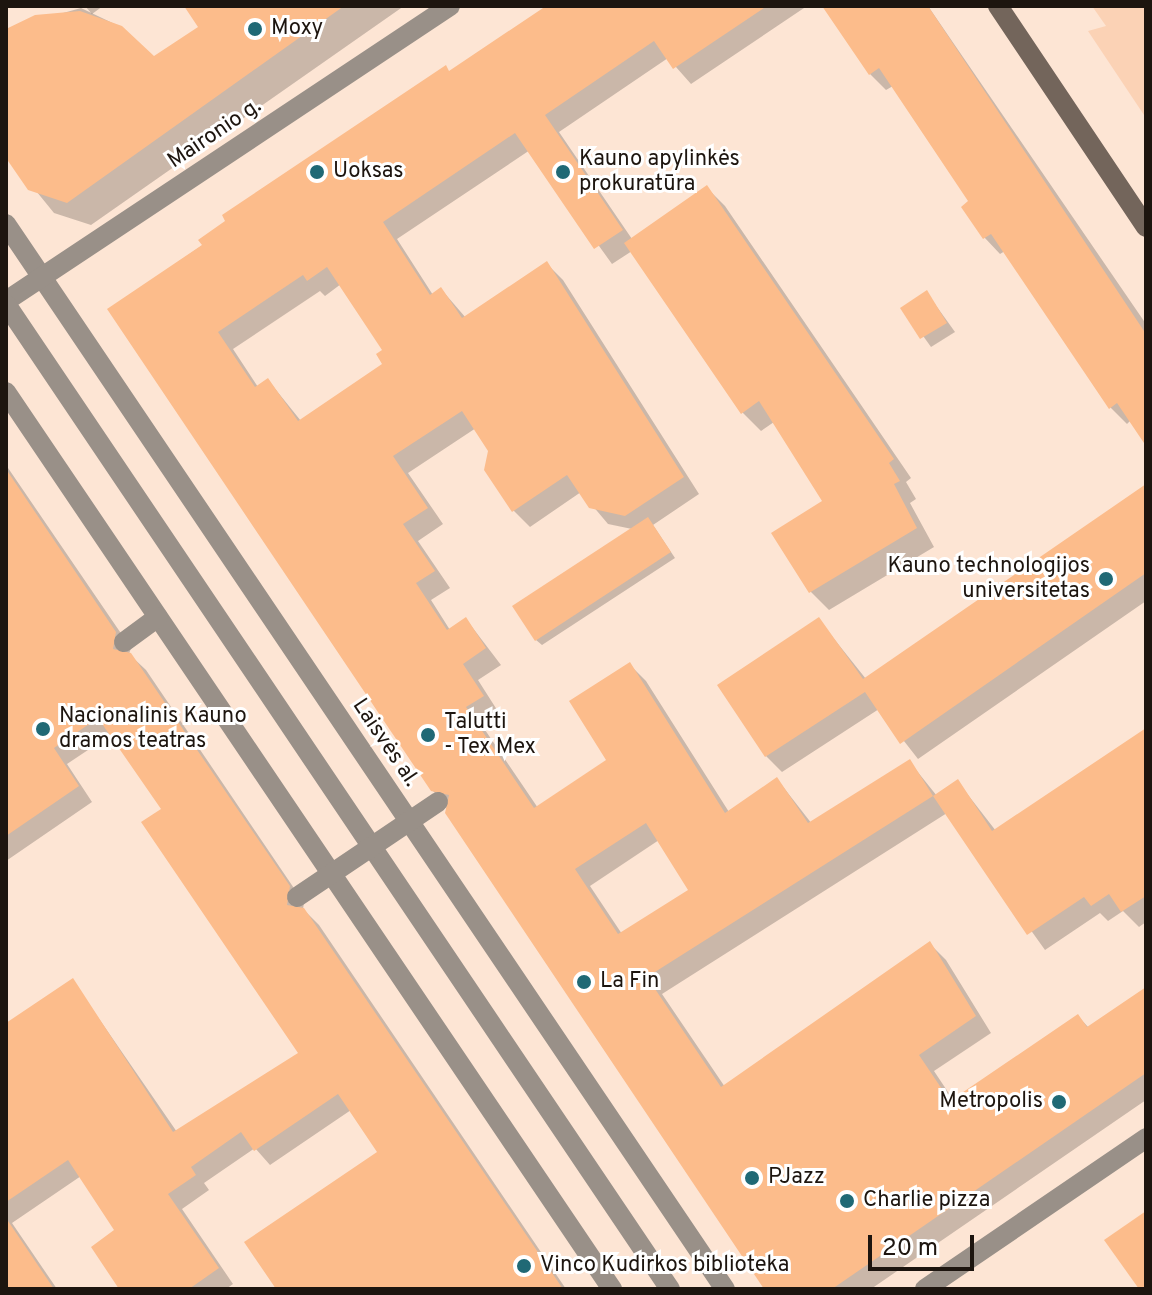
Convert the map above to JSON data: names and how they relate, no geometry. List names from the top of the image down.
{
  "streets": {
    "street": ["Maironio g.", "Laisvės al."]
  },
  "crossings": [
    ["Maironio g.", "Laisvės al."]
  ],
  "places": [
    "Moxy",
    "Uoksas",
    "Kauno apylinkės prokuratūra",
    "Kauno technologijos universitetas",
    "Nacionalinis Kauno dramos teatras",
    "Talutti - Tex Mex",
    "La Fin",
    "Metropolis",
    "PJazz",
    "Charlie pizza",
    "Vinco Kudirkos biblioteka"
  ],
  "scale_bar": "20 m"
}
